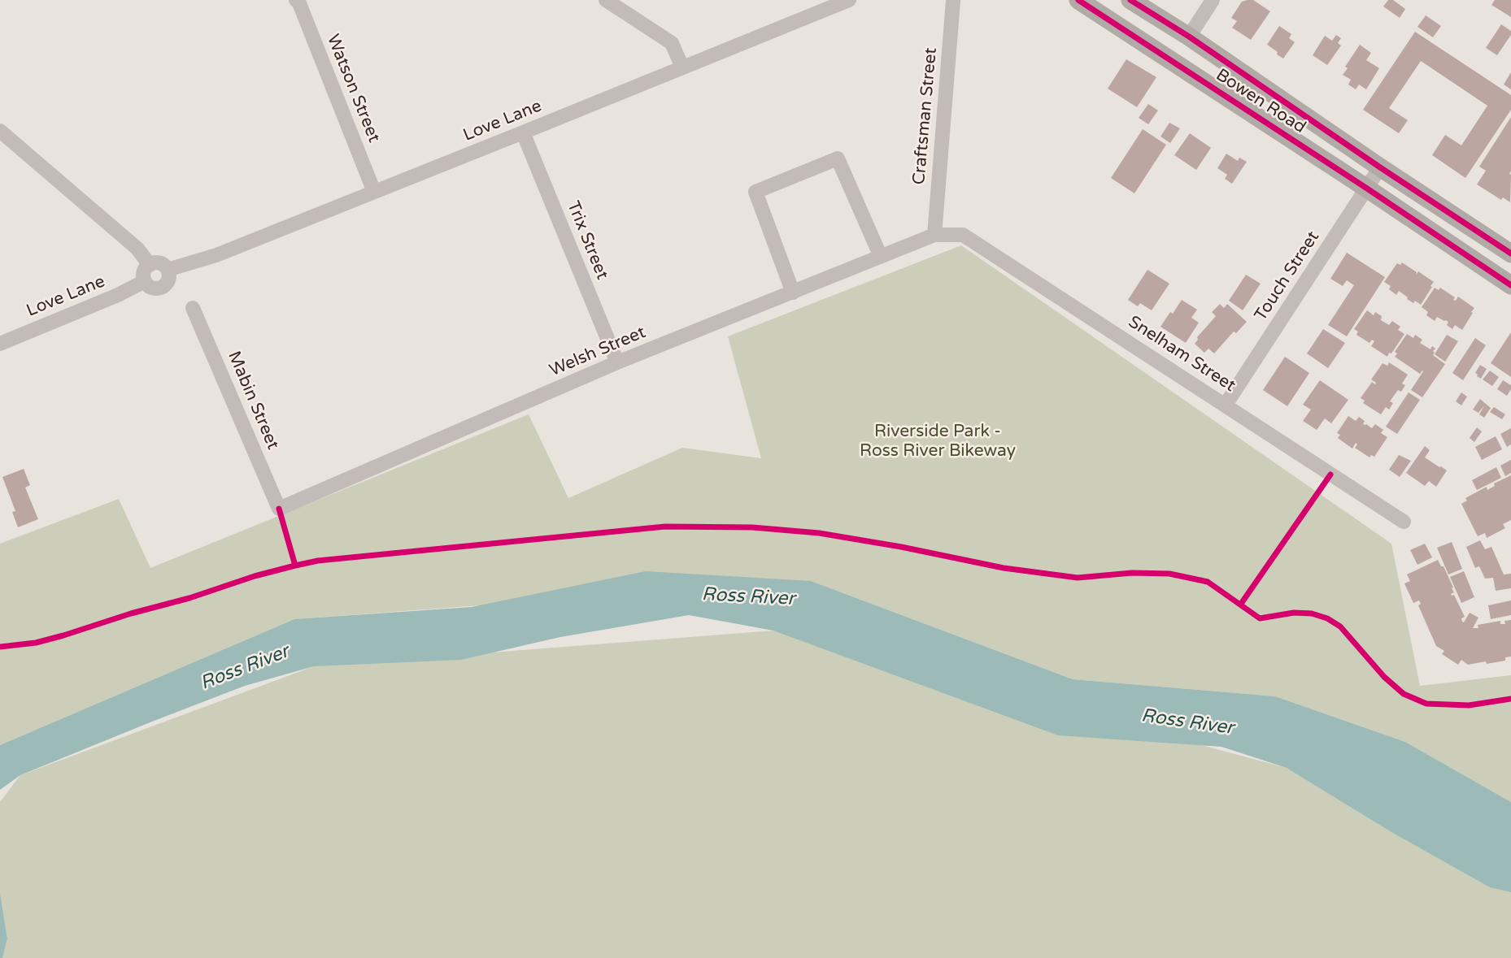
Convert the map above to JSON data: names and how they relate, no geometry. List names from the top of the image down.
{
  "streets": {
    "main road": ["Bowen Road"],
    "street": [
      "Watson Street",
      "Craftsman Street",
      "Love Lane",
      "Trix Street",
      "Touch Street",
      "Welsh Street",
      "Snelham Street",
      "Mabin Street"
    ]
  },
  "crossings": [
    ["Watson Street", "Love Lane"],
    ["Bowen Road", "Touch Street"],
    ["Craftsman Street", "Welsh Street"],
    ["Craftsman Street", "Snelham Street"],
    ["Love Lane", "Trix Street"],
    ["Trix Street", "Welsh Street"],
    ["Touch Street", "Snelham Street"],
    ["Welsh Street", "Snelham Street"],
    ["Welsh Street", "Mabin Street"]
  ],
  "water": ["Ross River"],
  "parks": ["Riverside Park - Ross River Bikeway"]
}
